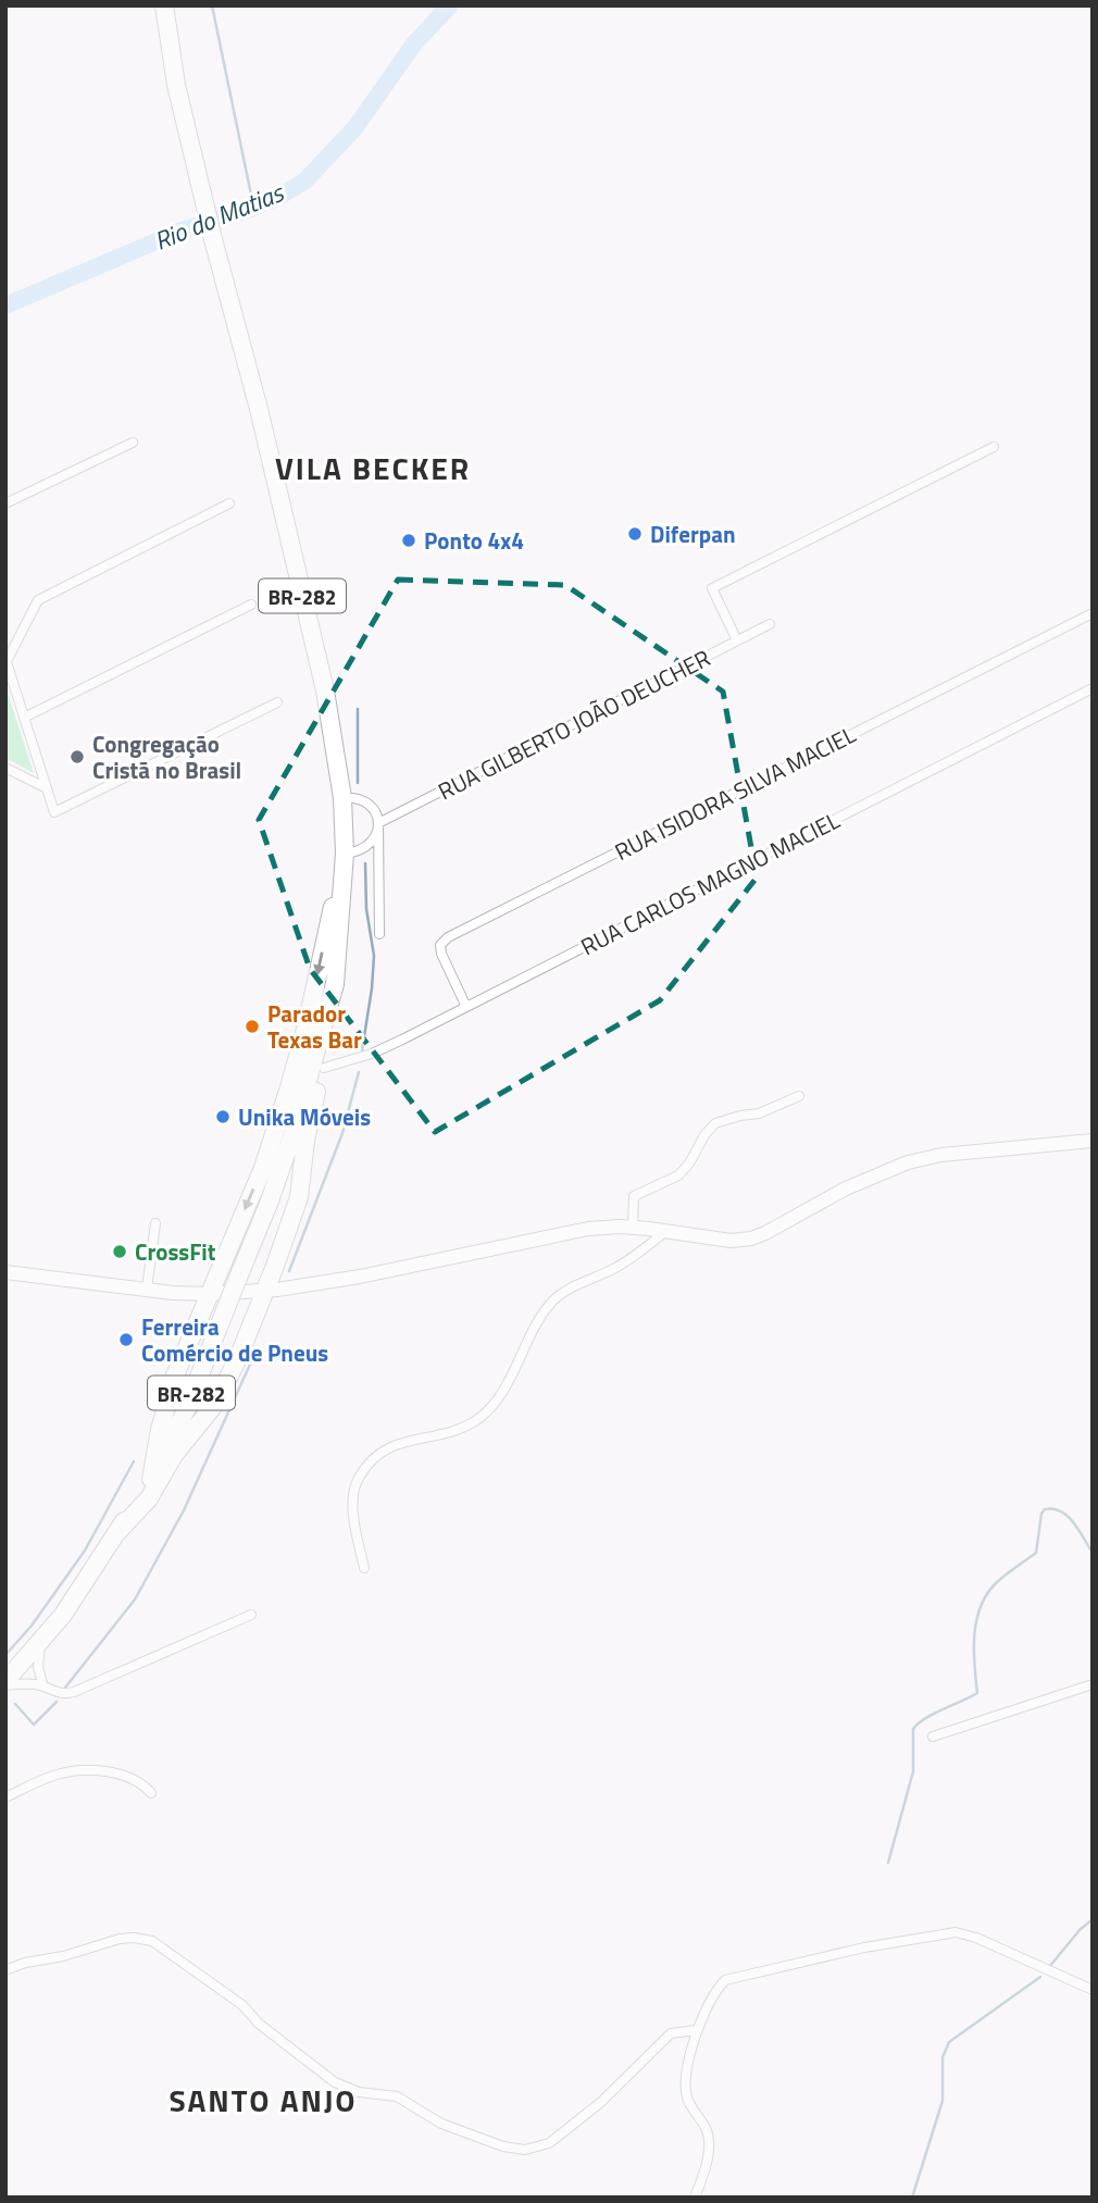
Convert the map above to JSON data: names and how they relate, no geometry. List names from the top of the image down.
{
  "streets": {
    "highway": ["BR-282"],
    "street": ["RUA GILBERTO JOÃO DEUCHER", "RUA ISIDORA SILVA MACIEL", "RUA CARLOS MAGNO MACIEL"]
  },
  "crossings": [
    ["RUA ISIDORA SILVA MACIEL", "RUA CARLOS MAGNO MACIEL"]
  ],
  "districts": ["VILA BECKER", "SANTO ANJO"],
  "water": ["Rio do Matias"],
  "places": [
    "Diferpan",
    "Ponto 4x4",
    "Congregação Cristã no Brasil",
    "Parador Texas Bar",
    "Unika Móveis",
    "CrossFit",
    "Ferreira Comércio de Pneus"
  ]
}
